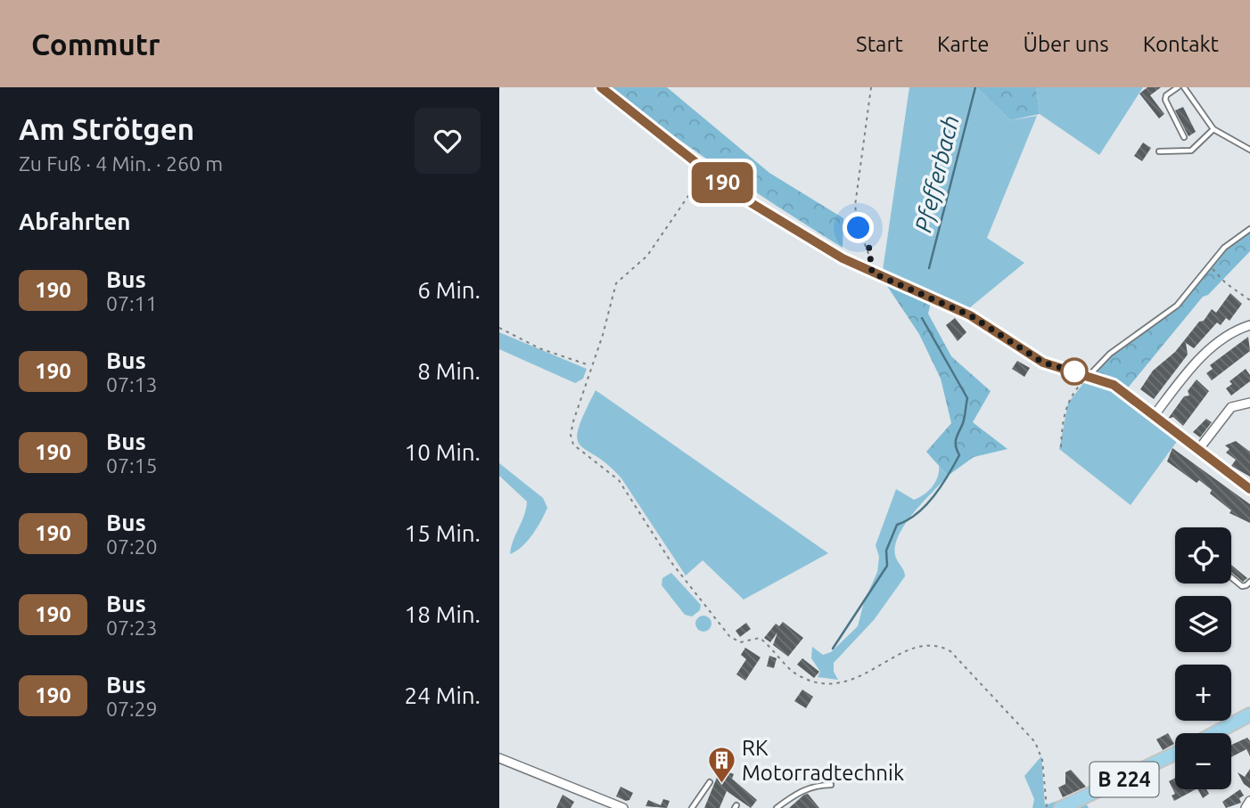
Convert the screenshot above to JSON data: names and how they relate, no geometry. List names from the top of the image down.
{
  "streets": {
    "main road": ["B 224"]
  },
  "water": ["Pfefferbach"],
  "places": {
    "building": ["RK Motorradtechnik"]
  },
  "lines": ["bus line 190"],
  "page": {
    "header": "Commutr",
    "nav": [
      "Start",
      "Karte",
      "Über uns",
      "Kontakt"
    ],
    "heading": [
      ["Am Strötgen", "Zu Fuß · 4 Min. · 260 m"],
      "Abfahrten"
    ],
    "on_map": "190",
    "list": [
      {
        "mark": "190",
        "name": "Bus",
        "note": "07:11",
        "value": "6 Min."
      },
      {
        "mark": "190",
        "name": "Bus",
        "note": "07:13",
        "value": "8 Min."
      },
      {
        "mark": "190",
        "name": "Bus",
        "note": "07:15",
        "value": "10 Min."
      },
      {
        "mark": "190",
        "name": "Bus",
        "note": "07:20",
        "value": "15 Min."
      },
      {
        "mark": "190",
        "name": "Bus",
        "note": "07:23",
        "value": "18 Min."
      },
      {
        "mark": "190",
        "name": "Bus",
        "note": "07:29",
        "value": "24 Min."
      }
    ],
    "map_buttons": ["+", "−"]
  }
}
